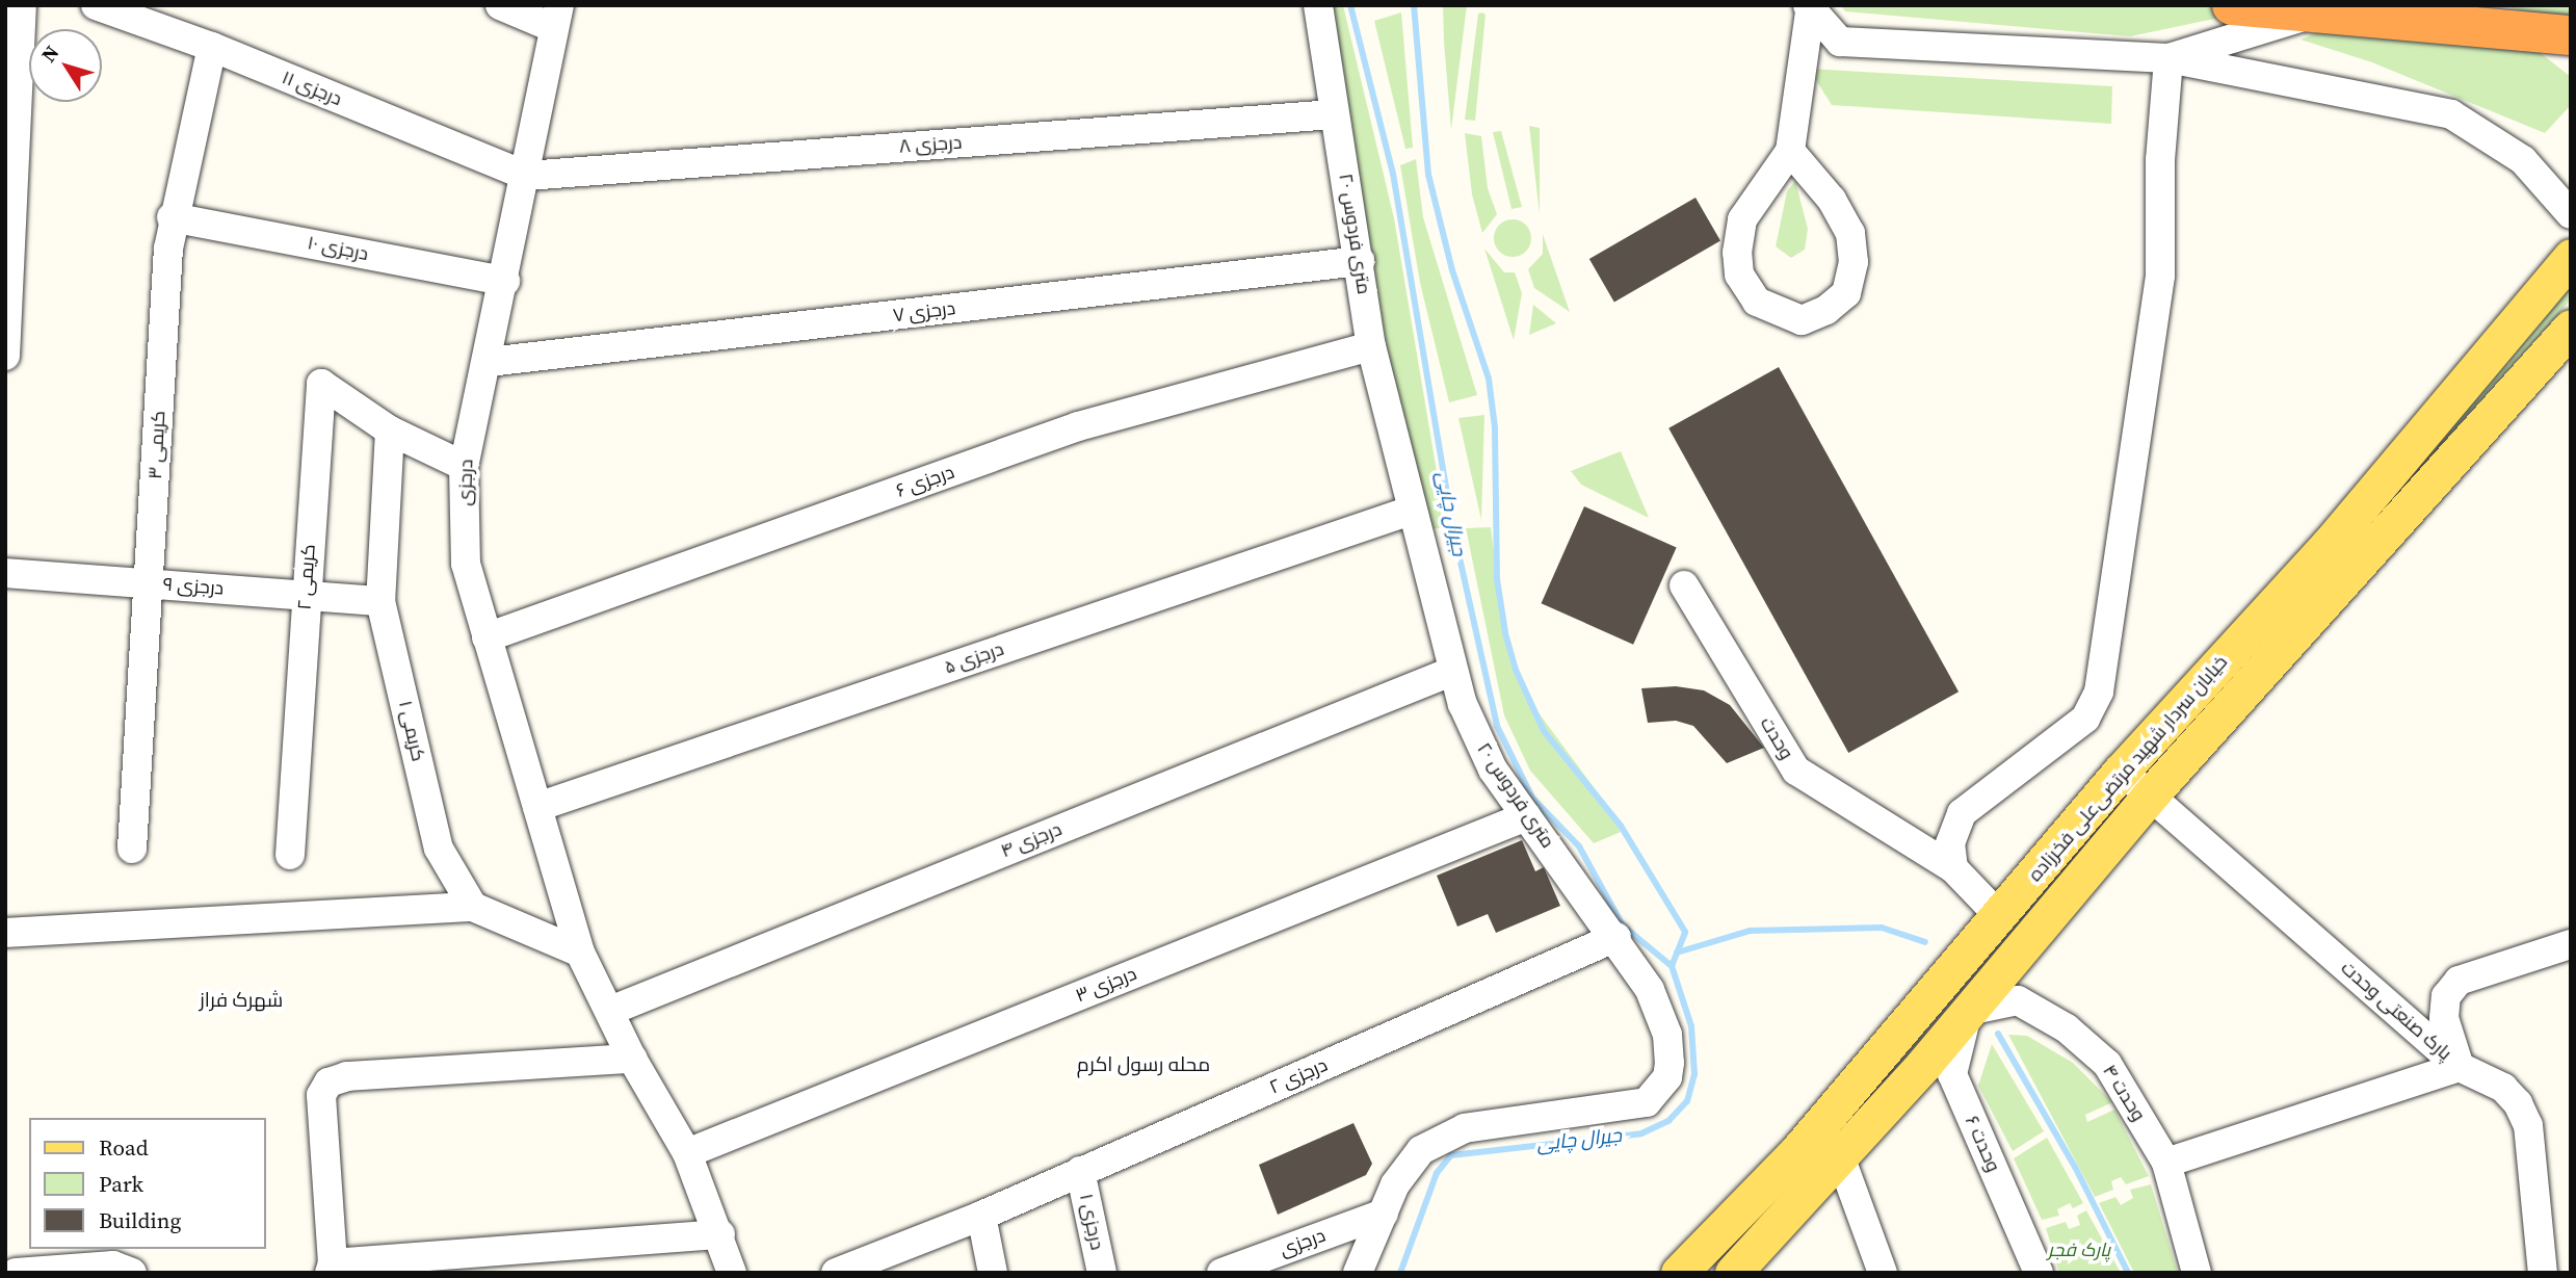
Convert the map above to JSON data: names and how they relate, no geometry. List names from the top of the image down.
{
  "streets": {
    "main road": ["خیابان سردار شهید مرتضی‌علی فخرزاده"],
    "street": [
      "درجزی ۱۱",
      "درجزی ۸",
      "۲۰ متری فردوس",
      "درجزی ۱۰",
      "درجزی ۷",
      "کریمی ۳",
      "درجزی ۶",
      "درجزی",
      "کریمی ۲",
      "درجزی ۹",
      "درجزی ۵",
      "کریمی ۱",
      "وحدت",
      "درجزی ۴",
      "درجزی ۳",
      "پارک صنعتی وحدت",
      "درجزی ۲",
      "وحدت ۴",
      "وحدت ۶",
      "درجزی ۱"
    ]
  },
  "crossings": [
    ["درجزی ۱۱", "درجزی ۸"],
    ["درجزی ۱۱", "کریمی ۳"],
    ["درجزی ۱۱", "درجزی"],
    ["درجزی ۸", "۲۰ متری فردوس"],
    ["درجزی ۸", "درجزی"],
    ["۲۰ متری فردوس", "درجزی ۷"],
    ["۲۰ متری فردوس", "درجزی ۶"],
    ["۲۰ متری فردوس", "درجزی"],
    ["۲۰ متری فردوس", "درجزی ۵"],
    ["۲۰ متری فردوس", "درجزی ۴"],
    ["۲۰ متری فردوس", "درجزی ۳"],
    ["۲۰ متری فردوس", "درجزی ۲"],
    ["درجزی ۱۰", "کریمی ۳"],
    ["درجزی ۱۰", "درجزی"],
    ["درجزی ۷", "درجزی"],
    ["کریمی ۳", "درجزی ۹"],
    ["درجزی ۶", "درجزی"],
    ["درجزی", "درجزی ۵"],
    ["درجزی", "درجزی ۴"],
    ["درجزی", "درجزی ۳"],
    ["کریمی ۲", "درجزی ۹"],
    ["کریمی ۲", "کریمی ۱"],
    ["درجزی ۹", "کریمی ۱"],
    ["وحدت", "خیابان سردار شهید مرتضی‌علی فخرزاده"],
    ["خیابان سردار شهید مرتضی‌علی فخرزاده", "پارک صنعتی وحدت"],
    ["خیابان سردار شهید مرتضی‌علی فخرزاده", "وحدت ۴"],
    ["خیابان سردار شهید مرتضی‌علی فخرزاده", "وحدت ۶"],
    ["درجزی ۲", "درجزی ۱"],
    ["وحدت ۴", "وحدت ۶"]
  ],
  "districts": ["شهرک فراز", "محله رسول اکرم"],
  "water": ["جیرال چایی"],
  "parks": ["پارک فجر"],
  "legend": ["Road", "Park", "Building"],
  "north": "top left"
}
